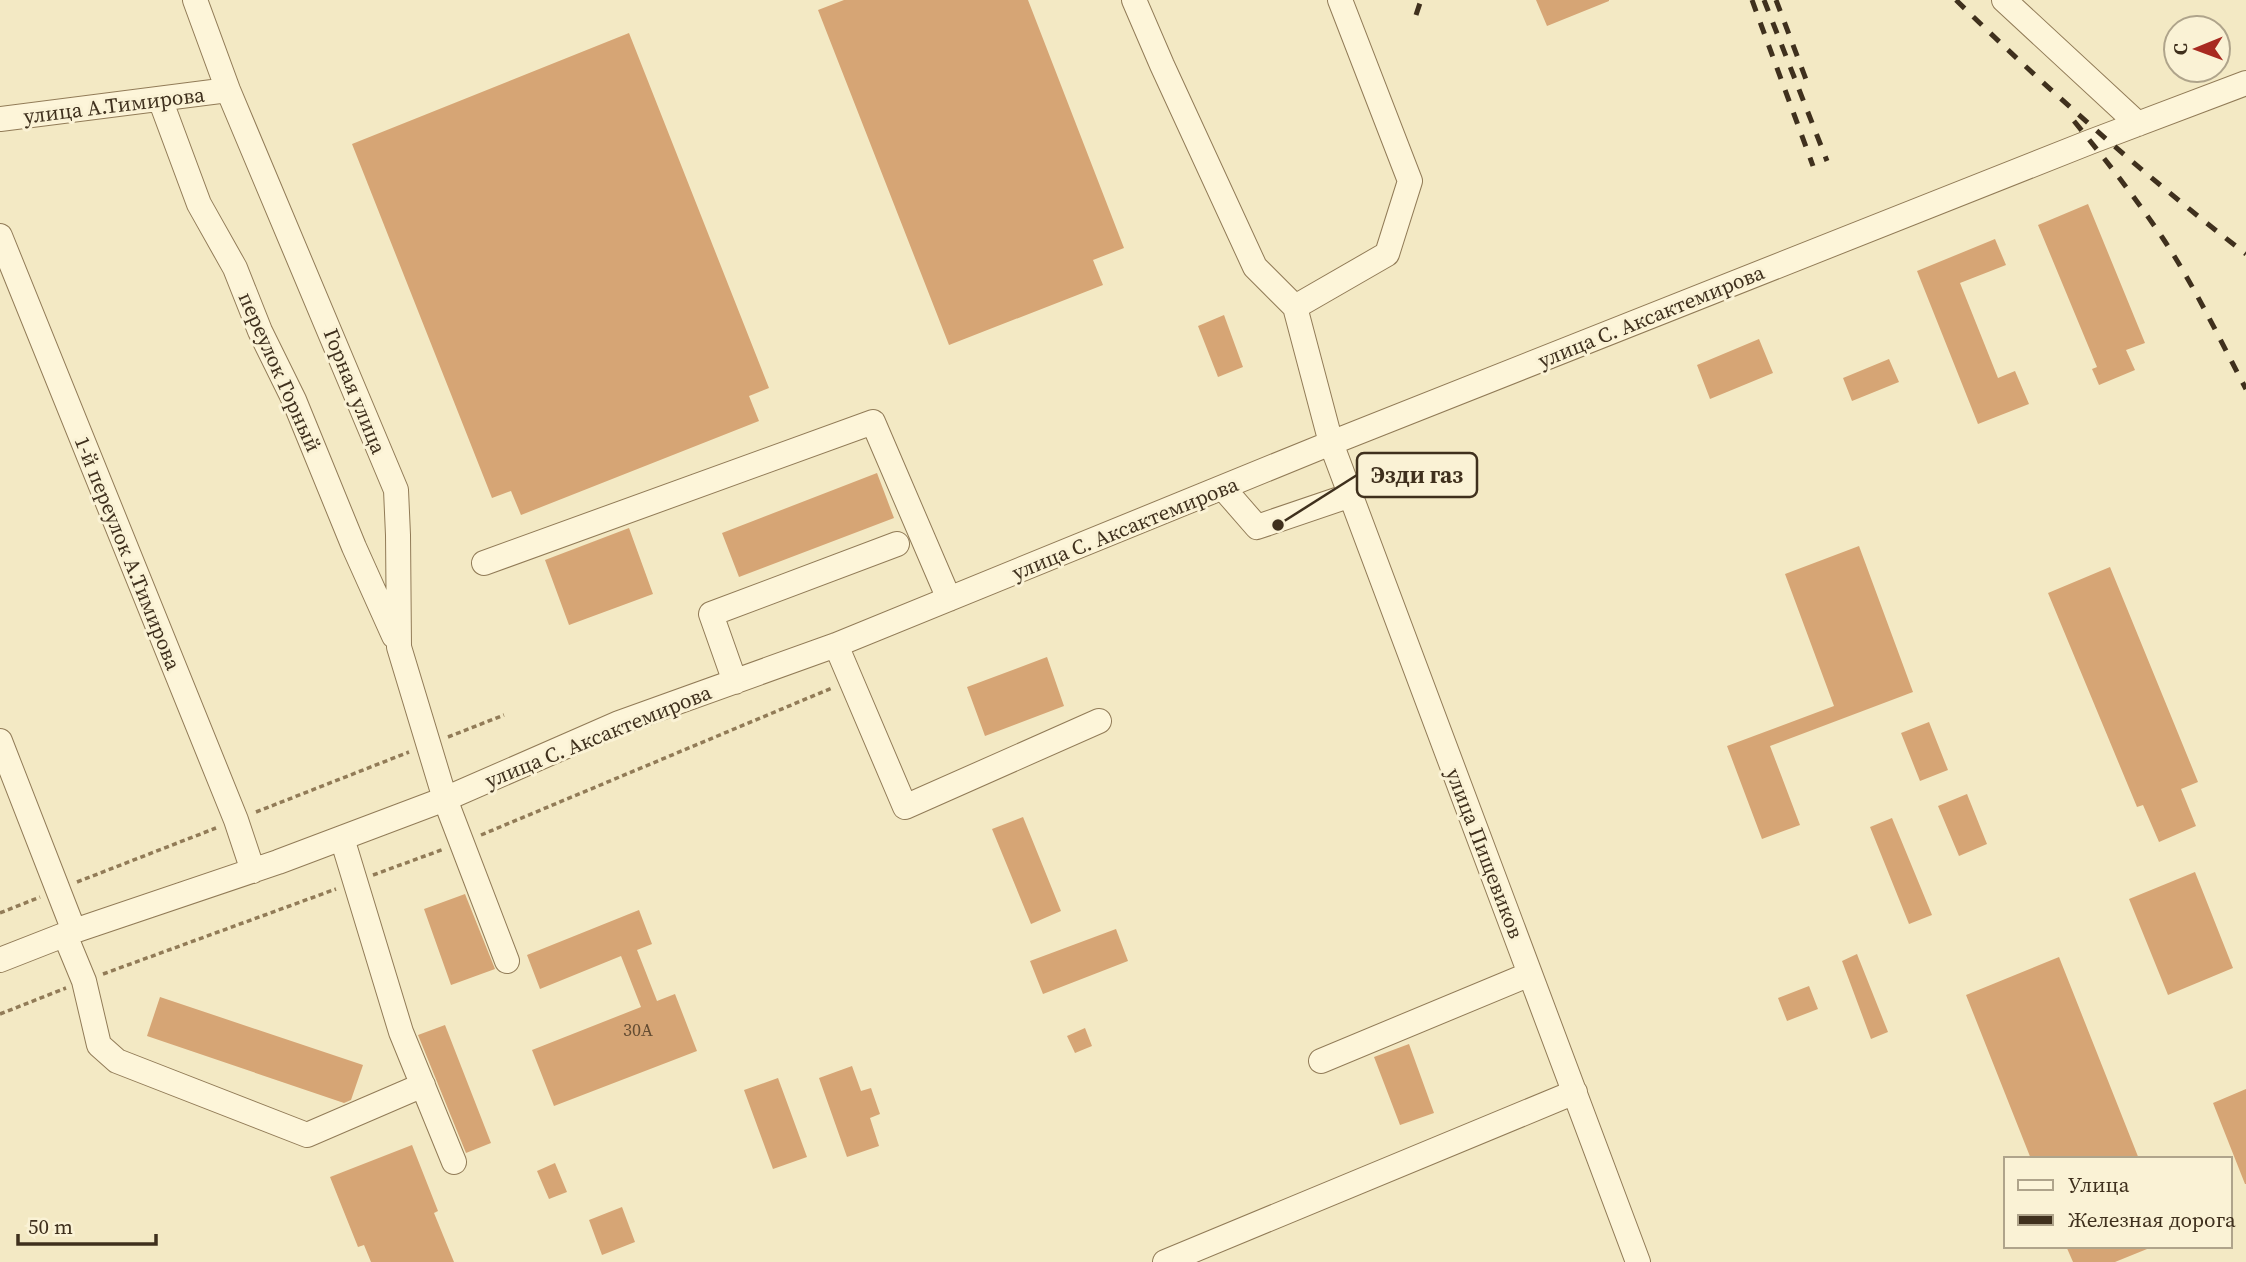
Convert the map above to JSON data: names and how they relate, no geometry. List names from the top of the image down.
{
  "streets": {
    "street": [
      "улица А.Тимирова",
      "улица С. Аксактемирова",
      "переулок Горный",
      "Горная улица",
      "1-й переулок А.Тимирова",
      "улица Пищевиков"
    ]
  },
  "crossings": [
    ["улица А.Тимирова", "переулок Горный"],
    ["улица А.Тимирова", "Горная улица"],
    ["улица С. Аксактемирова", "Горная улица"],
    ["улица С. Аксактемирова", "1-й переулок А.Тимирова"],
    ["улица С. Аксактемирова", "улица Пищевиков"],
    ["переулок Горный", "Горная улица"]
  ],
  "places": ["Эзди газ"],
  "house_numbers": ["30А"],
  "legend": ["Улица", "Железная дорога"],
  "scale_bar": "50 m",
  "north": "left"
}
